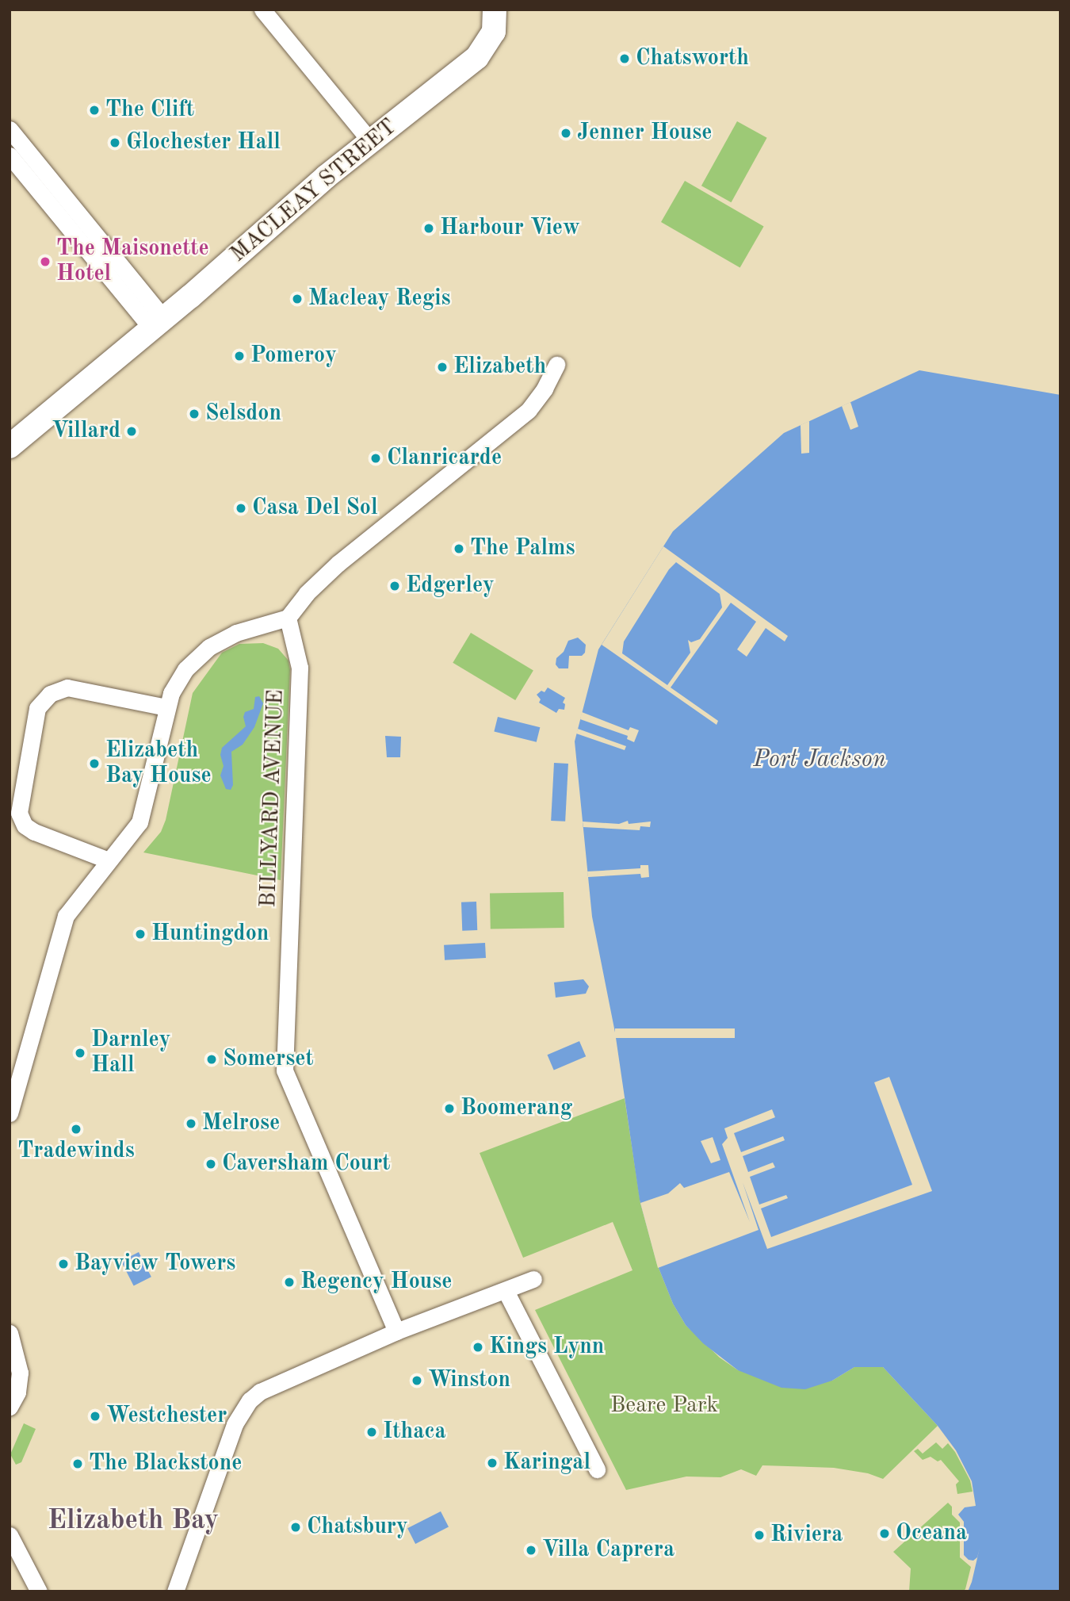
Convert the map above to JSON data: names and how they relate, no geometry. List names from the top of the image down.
{
  "streets": {
    "street": ["MACLEAY STREET", "BILLYARD AVENUE"]
  },
  "districts": ["Elizabeth Bay"],
  "water": ["Port Jackson"],
  "parks": ["Beare Park"],
  "places": [
    "Chatsworth",
    "The Clift",
    "Jenner House",
    "Glochester Hall",
    "Harbour View",
    "The Maisonette Hotel",
    "Macleay Regis",
    "Pomeroy",
    "Elizabeth",
    "Selsdon",
    "Villard",
    "Clanricarde",
    "Casa Del Sol",
    "The Palms",
    "Edgerley",
    "Elizabeth Bay House",
    "Huntingdon",
    "Darnley Hall",
    "Somerset",
    "Boomerang",
    "Melrose",
    "Tradewinds",
    "Caversham Court",
    "Bayview Towers",
    "Regency House",
    "Kings Lynn",
    "Winston",
    "Westchester",
    "Ithaca",
    "Karingal",
    "The Blackstone",
    "Chatsbury",
    "Oceana",
    "Riviera",
    "Villa Caprera"
  ]
}
